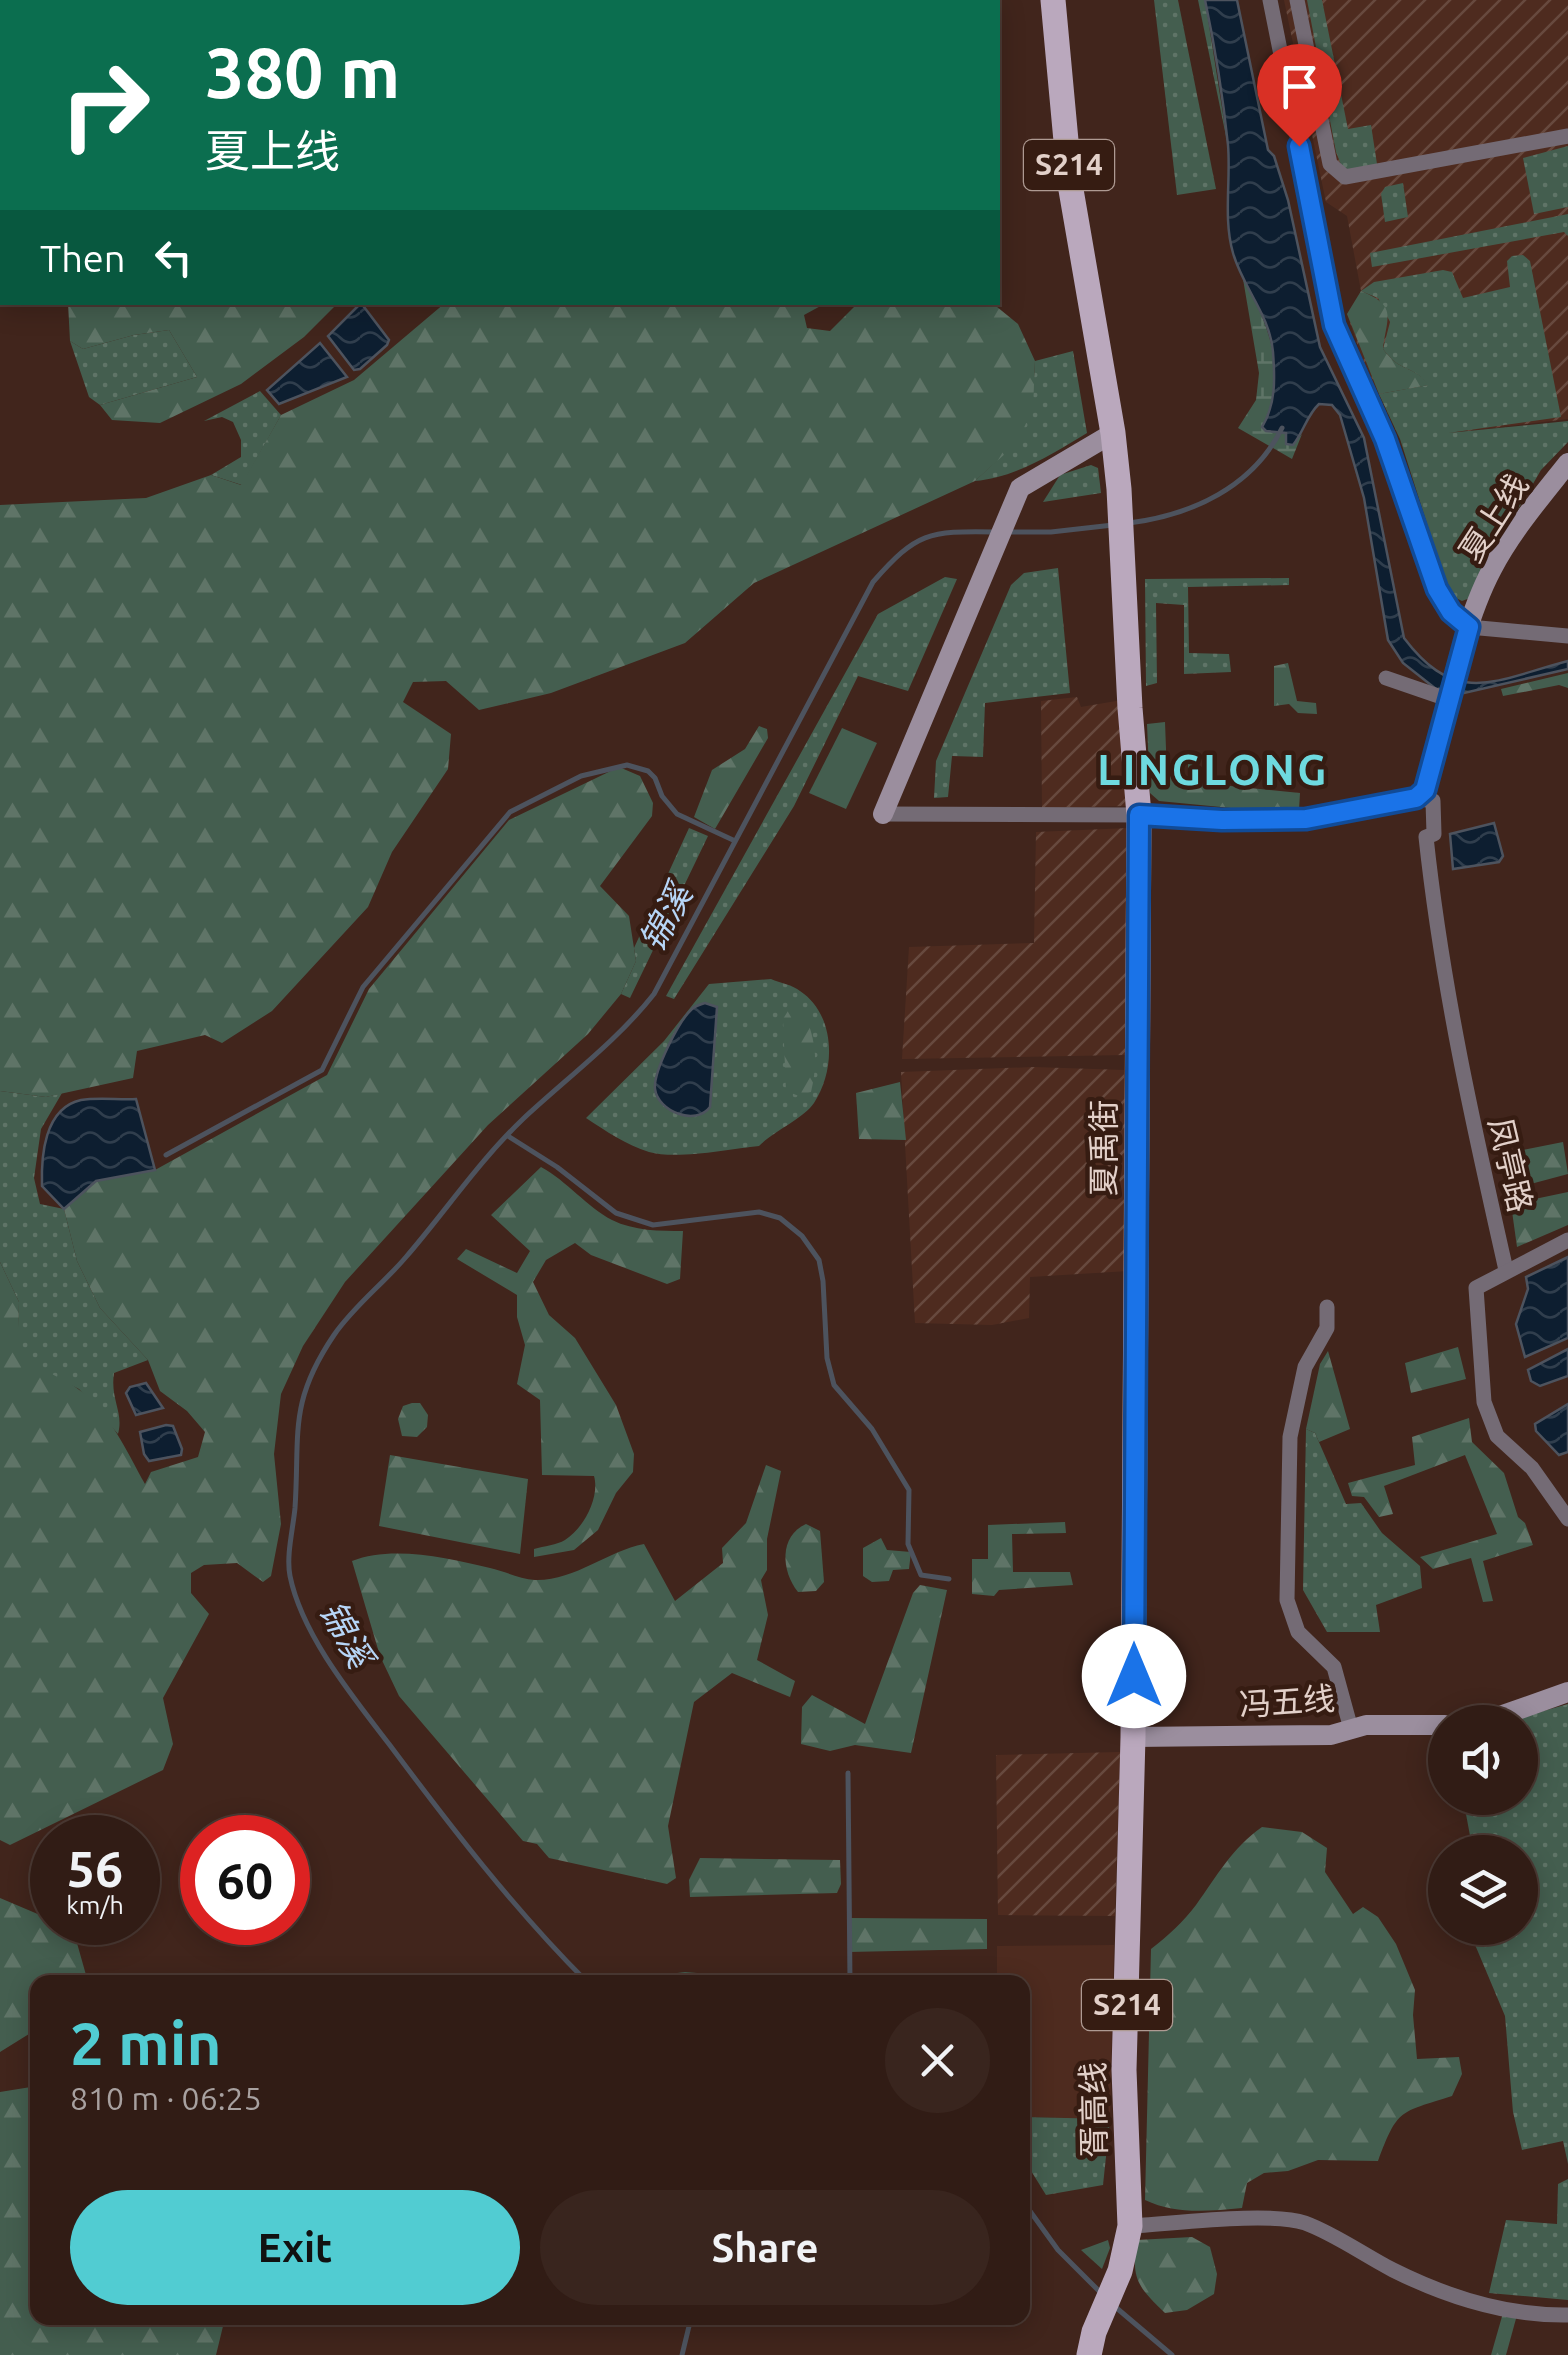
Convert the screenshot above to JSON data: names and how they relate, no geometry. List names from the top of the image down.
{
  "streets": {
    "main road": ["S214", "夏禹街", "胥高线"],
    "street": ["夏上线", "凤亭路", "冯五线"]
  },
  "crossings": [
    ["S214", "夏禹街"],
    ["夏上线", "凤亭路"],
    ["夏禹街", "冯五线"],
    ["夏禹街", "胥高线"],
    ["冯五线", "胥高线"]
  ],
  "districts": ["LINGLONG"],
  "water": ["锦溪"],
  "page": {
    "turn": ["380 m", "夏上线"],
    "then": "Then",
    "speed": "56 km/h",
    "limit": "60",
    "heading": ["2 min", "810 m · 06:25"],
    "buttons": ["Exit", "Share"]
  }
}
